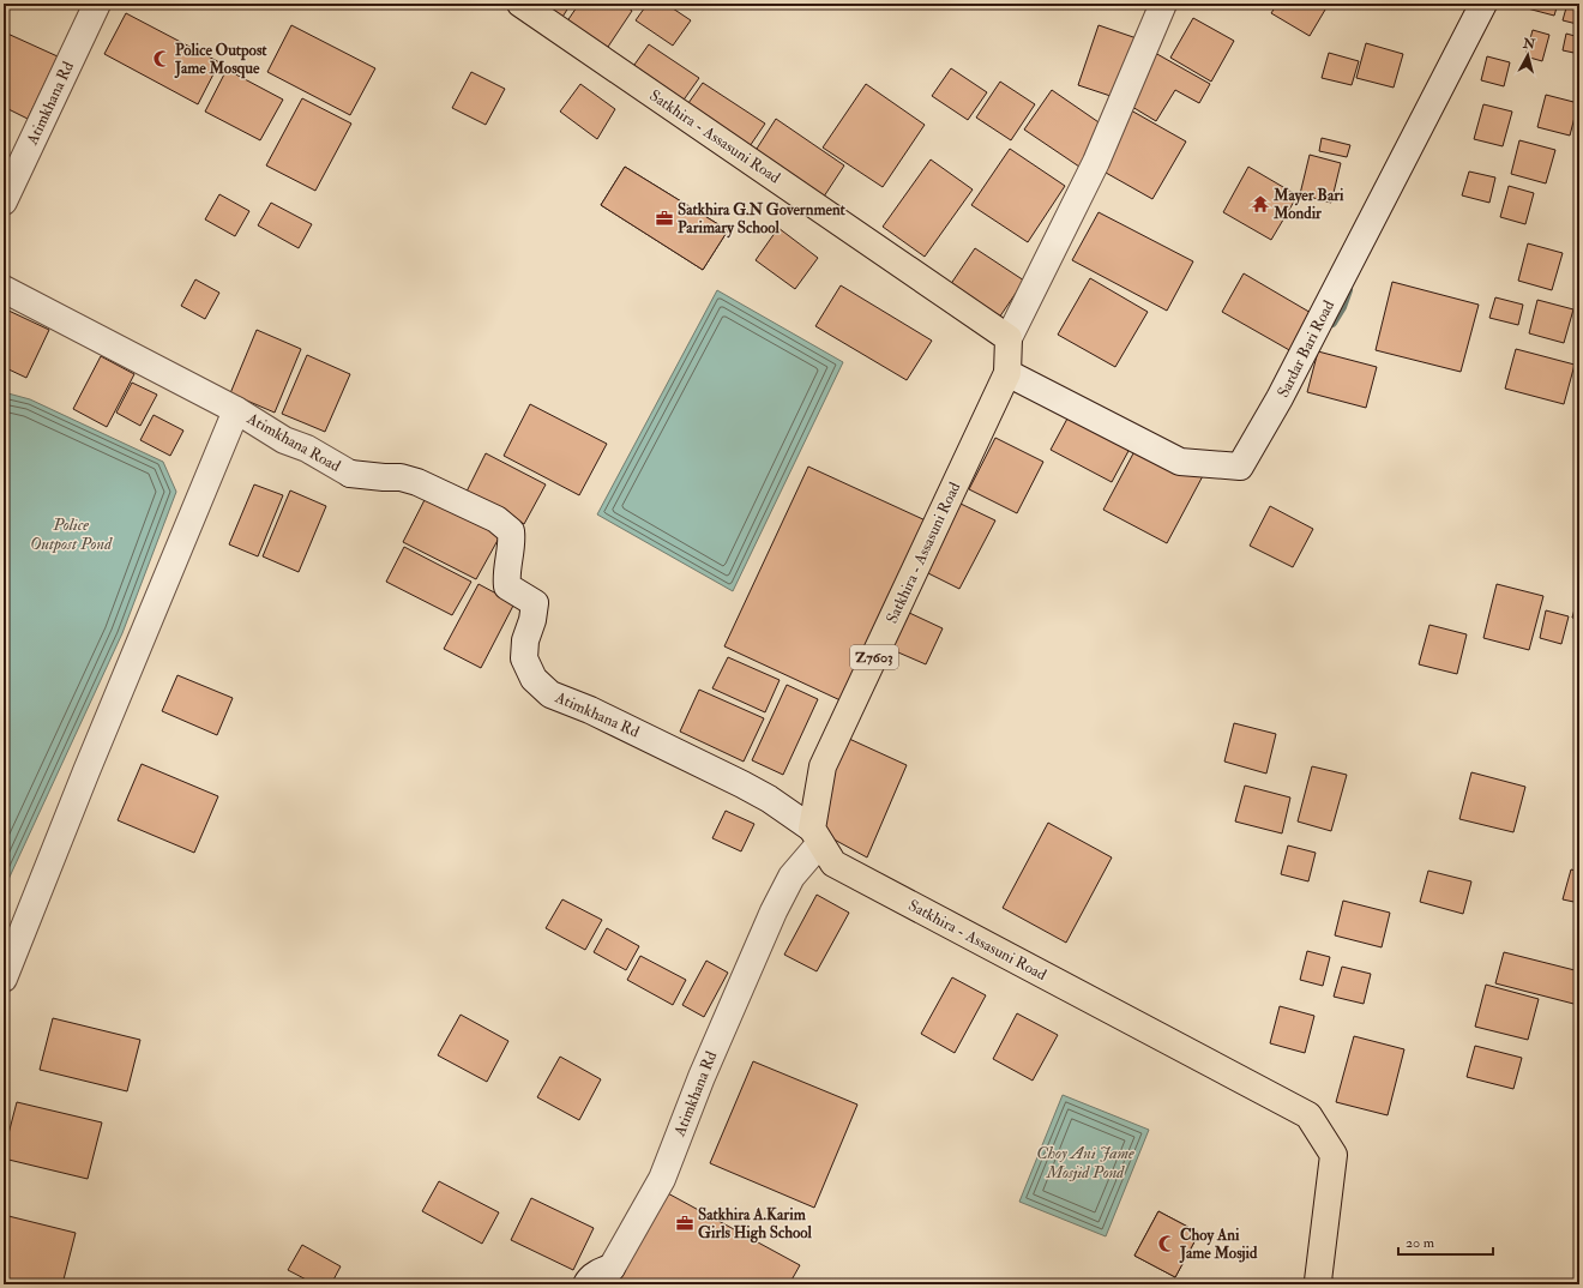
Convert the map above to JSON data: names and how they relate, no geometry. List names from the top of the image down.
{
  "streets": {
    "main road": ["Satkhira - Assasuni Road", "Z7603"],
    "street": ["Atimkhana Rd", "Sardar Bari Road", "Atimkhana Road"]
  },
  "crossings": [
    ["Atimkhana Rd", "Satkhira - Assasuni Road"],
    ["Atimkhana Rd", "Atimkhana Road"],
    ["Satkhira - Assasuni Road", "Sardar Bari Road"]
  ],
  "water": ["Police Outpost Pond", "Choy Ani Jame Mosjid Pond"],
  "places": {
    "mosque": ["Police Outpost Jame Mosque", "Choy Ani Jame Mosjid"],
    "temple": ["Mayer Bari Mondir"],
    "office": ["Satkhira G.N Government Parimary School", "Satkhira A.Karim Girls High School"]
  },
  "scale_bar": "20 m",
  "north": "top"
}
